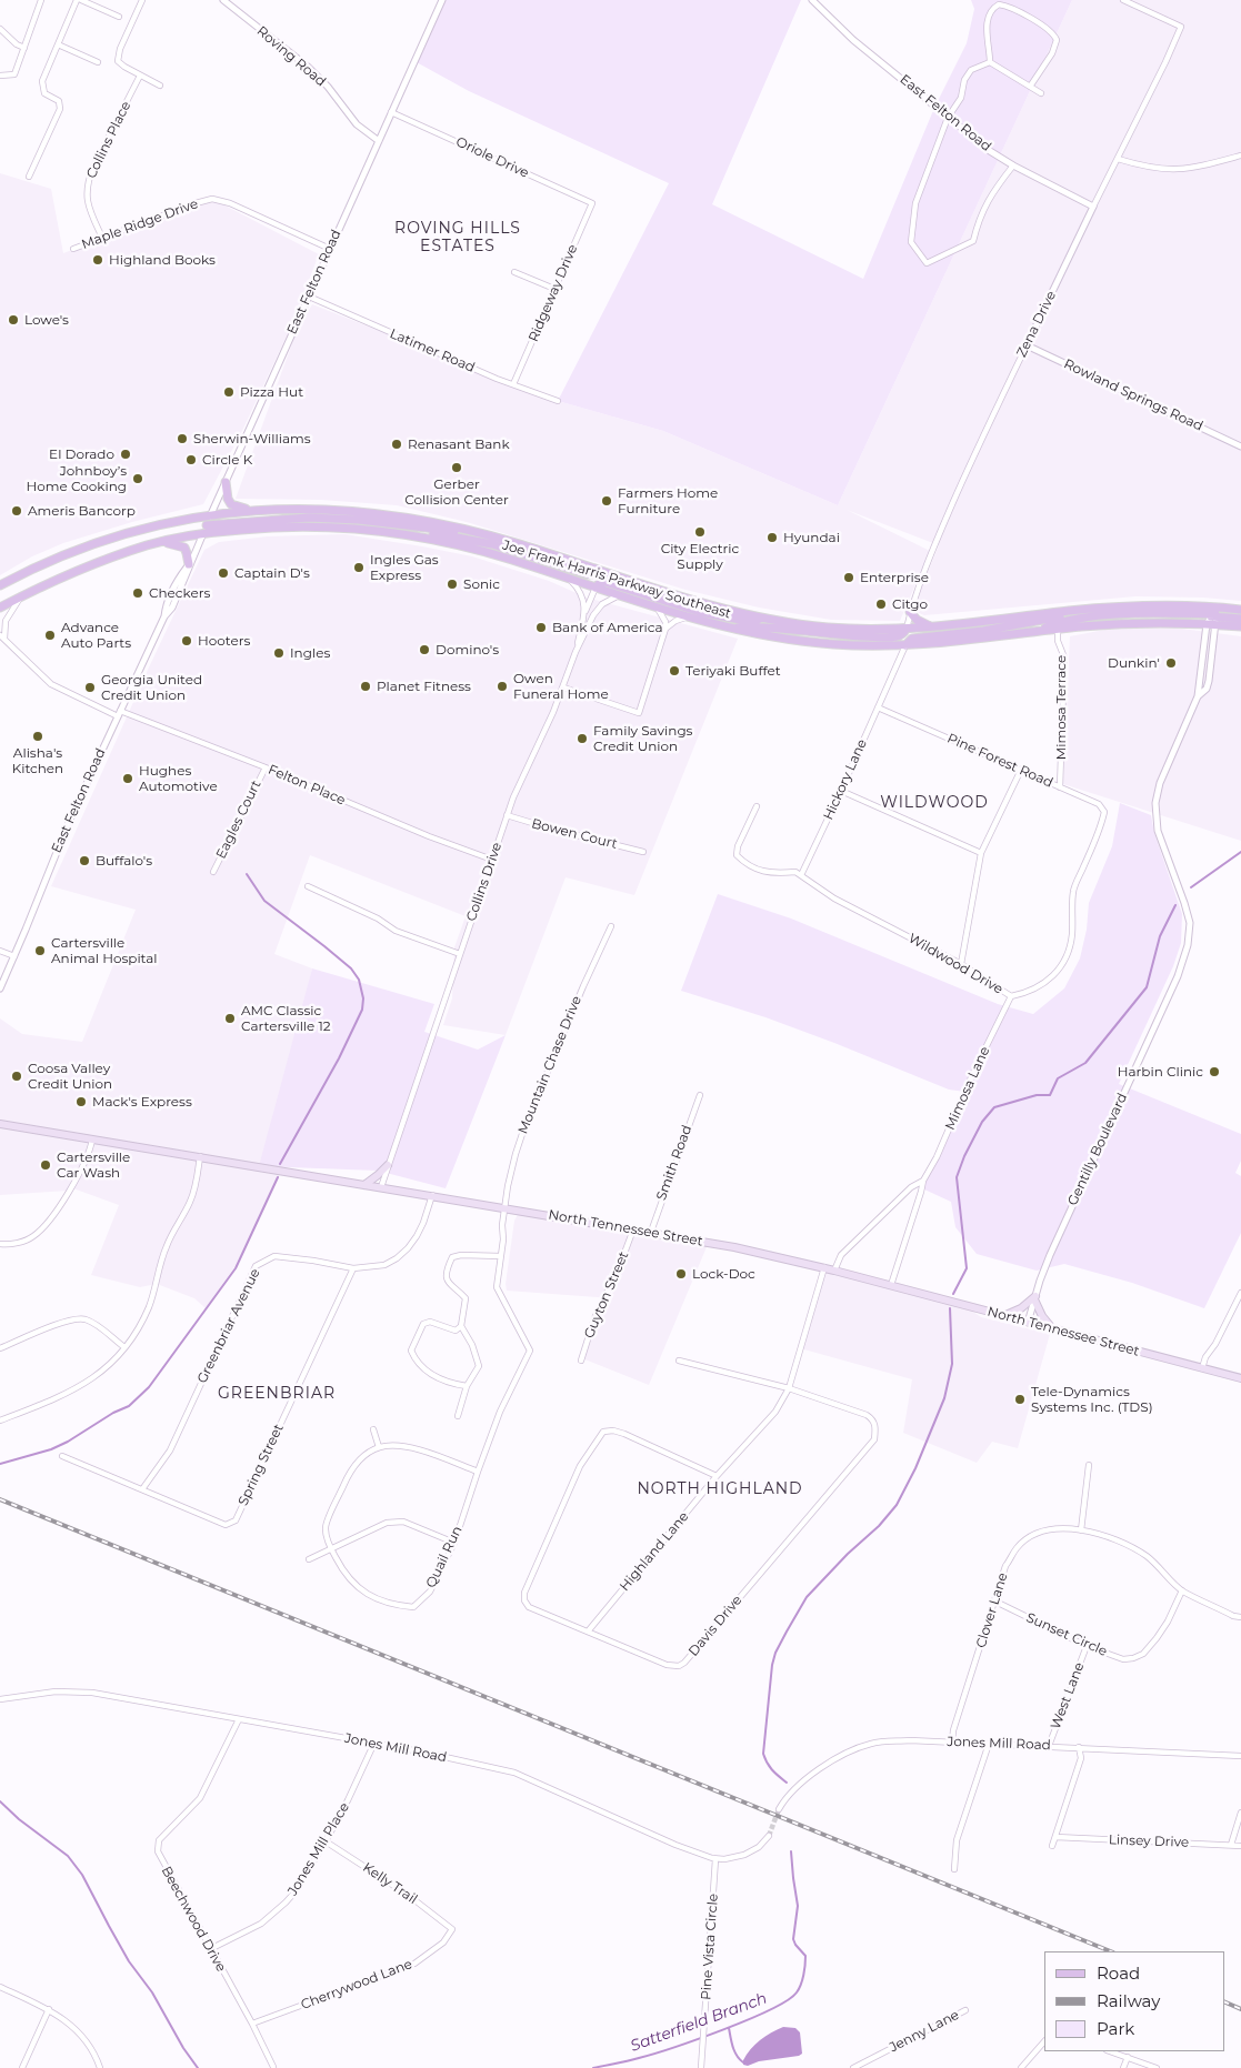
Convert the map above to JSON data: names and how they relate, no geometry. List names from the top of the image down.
{
  "streets": {
    "main road": ["Joe Frank Harris Parkway Southeast", "North Tennessee Street"],
    "street": [
      "Roving Road",
      "East Felton Road",
      "Collins Place",
      "Oriole Drive",
      "Maple Ridge Drive",
      "Ridgeway Drive",
      "Zena Drive",
      "Latimer Road",
      "Rowland Springs Road",
      "Mimosa Terrace",
      "Pine Forest Road",
      "Hickory Lane",
      "Felton Place",
      "Eagles Court",
      "Bowen Court",
      "Collins Drive",
      "Wildwood Drive",
      "Mountain Chase Drive",
      "Mimosa Lane",
      "Gentilly Boulevard",
      "Smith Road",
      "Guyton Street",
      "Greenbriar Avenue",
      "Spring Street",
      "Highland Lane",
      "Quail Run",
      "Clover Lane",
      "Davis Drive",
      "Sunset Circle",
      "West Lane",
      "Jones Mill Road",
      "Linsey Drive",
      "Jones Mill Place",
      "Kelly Trail",
      "Beechwood Drive",
      "Pine Vista Circle",
      "Cherrywood Lane",
      "Jenny Lane"
    ]
  },
  "crossings": [
    ["Roving Road", "East Felton Road"],
    ["East Felton Road", "Oriole Drive"],
    ["East Felton Road", "Maple Ridge Drive"],
    ["East Felton Road", "Zena Drive"],
    ["East Felton Road", "Latimer Road"],
    ["East Felton Road", "Joe Frank Harris Parkway Southeast"],
    ["East Felton Road", "Felton Place"],
    ["Collins Place", "Maple Ridge Drive"],
    ["Oriole Drive", "Ridgeway Drive"],
    ["Ridgeway Drive", "Latimer Road"],
    ["Zena Drive", "Rowland Springs Road"],
    ["Zena Drive", "Joe Frank Harris Parkway Southeast"],
    ["Joe Frank Harris Parkway Southeast", "Mimosa Terrace"],
    ["Joe Frank Harris Parkway Southeast", "Hickory Lane"],
    ["Joe Frank Harris Parkway Southeast", "Collins Drive"],
    ["Joe Frank Harris Parkway Southeast", "Gentilly Boulevard"],
    ["Mimosa Terrace", "Pine Forest Road"],
    ["Pine Forest Road", "Hickory Lane"],
    ["Pine Forest Road", "Wildwood Drive"],
    ["Hickory Lane", "Wildwood Drive"],
    ["Felton Place", "Eagles Court"],
    ["Felton Place", "Collins Drive"],
    ["Bowen Court", "Collins Drive"],
    ["Collins Drive", "North Tennessee Street"],
    ["Wildwood Drive", "Mimosa Lane"],
    ["Mountain Chase Drive", "North Tennessee Street"],
    ["Mountain Chase Drive", "Quail Run"],
    ["Mimosa Lane", "North Tennessee Street"],
    ["Gentilly Boulevard", "North Tennessee Street"],
    ["Smith Road", "North Tennessee Street"],
    ["North Tennessee Street", "Guyton Street"],
    ["North Tennessee Street", "Greenbriar Avenue"],
    ["North Tennessee Street", "Highland Lane"],
    ["North Tennessee Street", "Quail Run"],
    ["Greenbriar Avenue", "Spring Street"],
    ["Highland Lane", "Davis Drive"],
    ["Clover Lane", "Sunset Circle"],
    ["Clover Lane", "Jones Mill Road"],
    ["Sunset Circle", "West Lane"],
    ["West Lane", "Jones Mill Road"],
    ["Jones Mill Road", "Jones Mill Place"],
    ["Jones Mill Road", "Beechwood Drive"],
    ["Jones Mill Road", "Pine Vista Circle"],
    ["Jones Mill Place", "Kelly Trail"],
    ["Jones Mill Place", "Beechwood Drive"],
    ["Kelly Trail", "Cherrywood Lane"],
    ["Beechwood Drive", "Cherrywood Lane"]
  ],
  "districts": [
    "ROVING HILLS ESTATES",
    "WILDWOOD",
    "GREENBRIAR",
    "NORTH HIGHLAND"
  ],
  "water": ["Satterfield Branch"],
  "places": [
    "Highland Books",
    "Lowe's",
    "Pizza Hut",
    "Sherwin-Williams",
    "Renasant Bank",
    "El Dorado",
    "Circle K",
    "Gerber Collision Center",
    "Johnboy’s Home Cooking",
    "Farmers Home Furniture",
    "Ameris Bancorp",
    "City Electric Supply",
    "Hyundai",
    "Ingles Gas Express",
    "Captain D's",
    "Enterprise",
    "Sonic",
    "Checkers",
    "Citgo",
    "Bank of America",
    "Advance Auto Parts",
    "Hooters",
    "Domino's",
    "Ingles",
    "Dunkin'",
    "Teriyaki Buffet",
    "Planet Fitness",
    "Owen Funeral Home",
    "Georgia United Credit Union",
    "Alisha's Kitchen",
    "Family Savings Credit Union",
    "Hughes Automotive",
    "Buffalo's",
    "Cartersville Animal Hospital",
    "AMC Classic Cartersville 12",
    "Harbin Clinic",
    "Coosa Valley Credit Union",
    "Mack's Express",
    "Cartersville Car Wash",
    "Lock-Doc",
    "Tele-Dynamics Systems Inc. (TDS)"
  ],
  "legend": ["Road", "Railway", "Park"]
}
